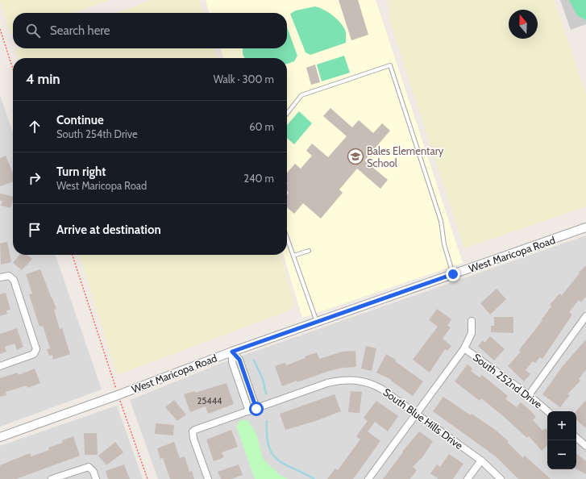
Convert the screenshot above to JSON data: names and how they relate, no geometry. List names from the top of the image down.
{
  "streets": {
    "street": ["West Maricopa Road", "South 252nd Drive", "South Blue Hills Drive"]
  },
  "places": {
    "school or university": ["Bales Elementary School"]
  },
  "house_numbers": ["25444"],
  "north": "top",
  "page": {
    "search": "Search here",
    "heading": ["4 min", "Walk · 300 m"],
    "list": [
      ["Continue", "South 254th Drive", "60 m"],
      ["Turn right", "West Maricopa Road", "240 m"],
      "Arrive at destination"
    ],
    "map_buttons": ["+", "−"]
  }
}
